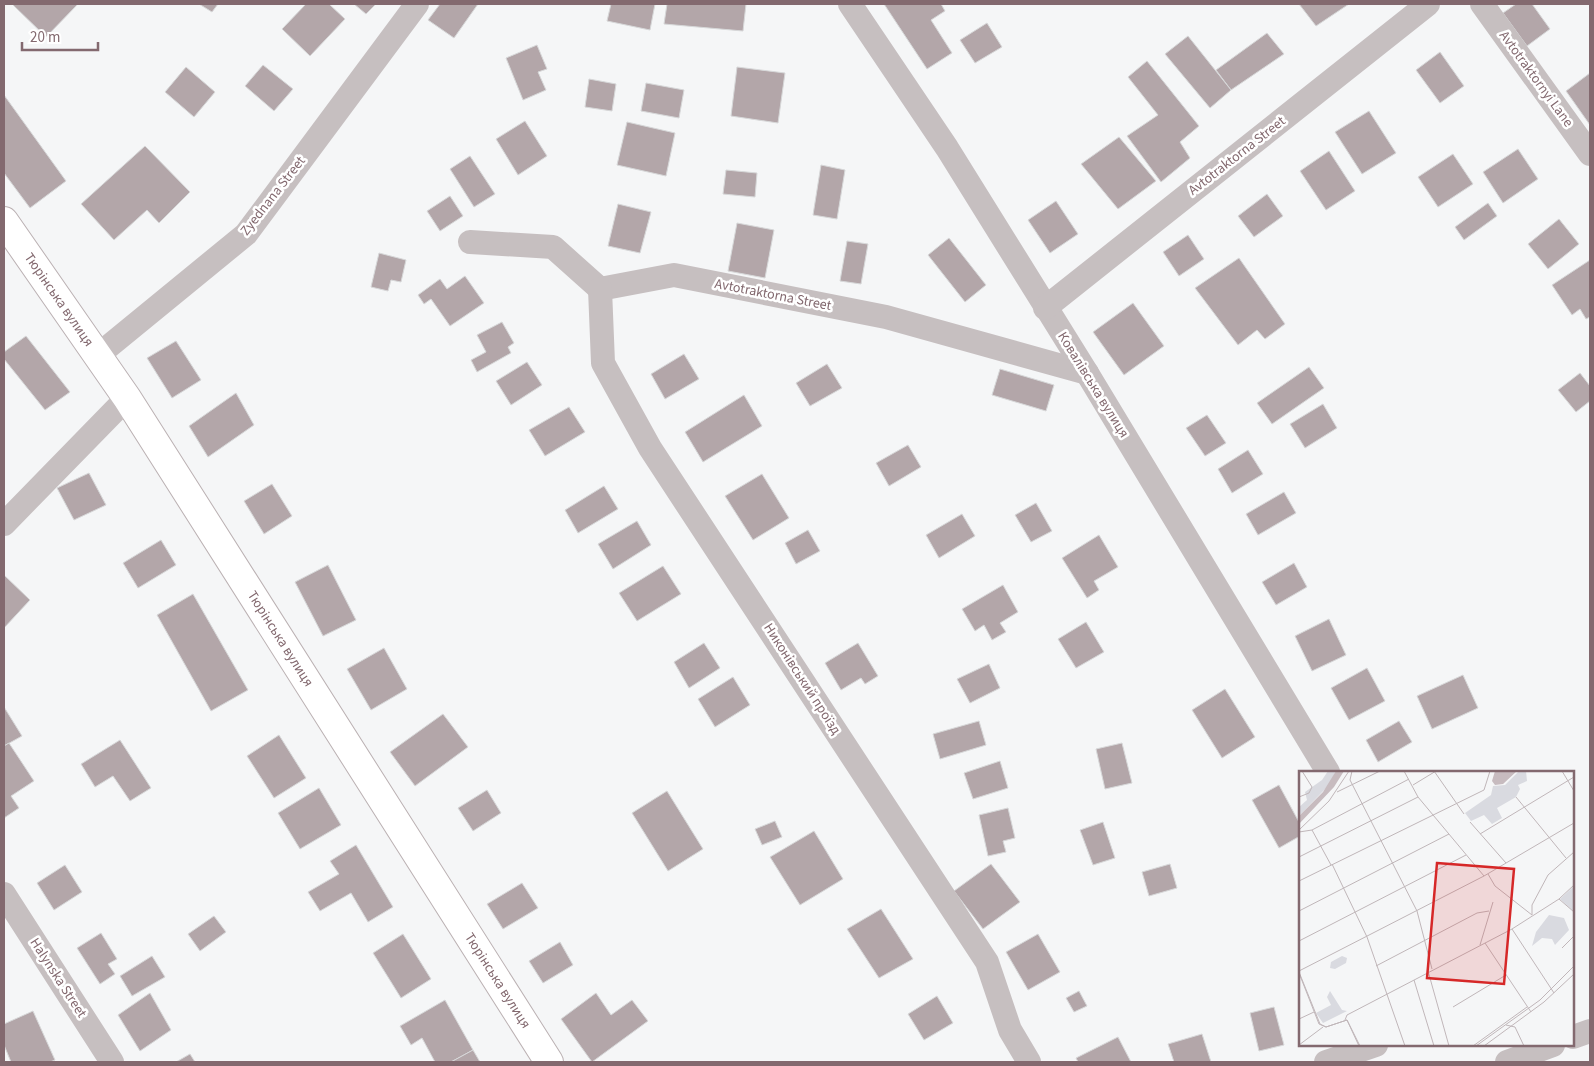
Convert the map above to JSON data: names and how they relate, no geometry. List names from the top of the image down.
{
  "streets": {
    "main road": ["Тюрінська вулиця"],
    "street": [
      "Avtotraktornyi Lane",
      "Avtotraktorna Street",
      "Zyednana Street",
      "Ковалівська вулиця",
      "Никонівський проїзд",
      "Halynska Street"
    ]
  },
  "crossings": [
    ["Avtotraktorna Street", "Ковалівська вулиця"],
    ["Avtotraktorna Street", "Никонівський проїзд"],
    ["Zyednana Street", "Тюрінська вулиця"]
  ],
  "scale_bar": "20 m"
}
